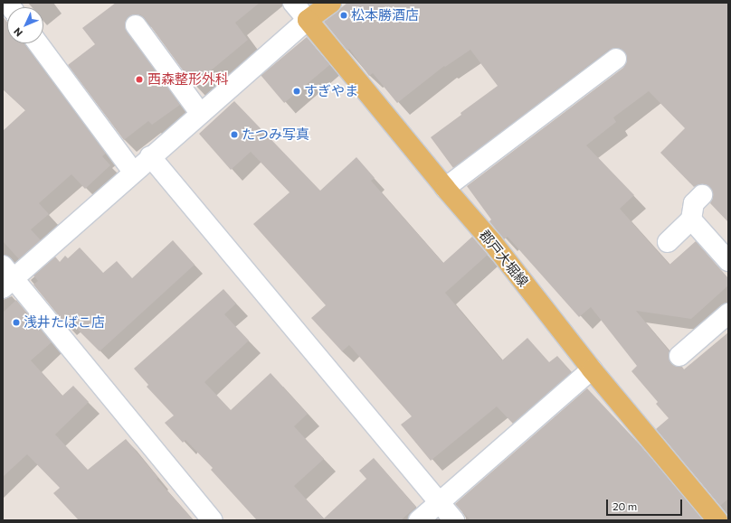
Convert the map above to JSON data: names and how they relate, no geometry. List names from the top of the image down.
{
  "streets": {
    "main road": ["郡戸大堀線"]
  },
  "places": [
    "松本勝酒店",
    "西森整形外科",
    "すぎやま",
    "たつみ写真",
    "浅井たばこ店"
  ],
  "scale_bar": "20 m",
  "north": "bottom left"
}
